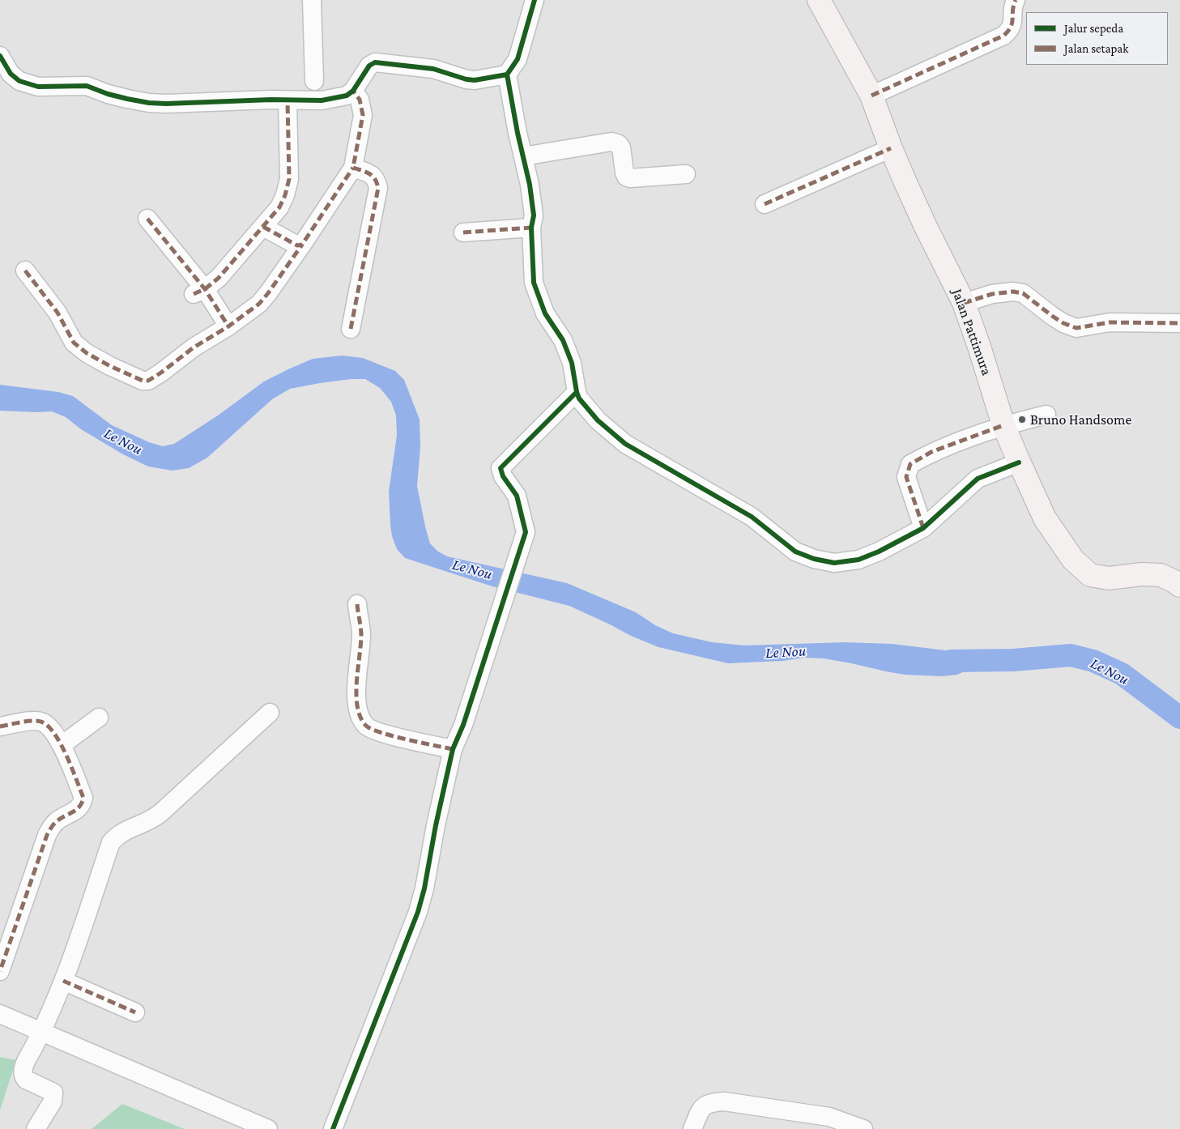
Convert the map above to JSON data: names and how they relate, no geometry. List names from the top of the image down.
{
  "streets": {
    "main road": ["Jalan Pattimura"]
  },
  "water": ["Le Nou"],
  "places": ["Bruno Handsome"],
  "legend": ["Jalur sepeda", "Jalan setapak"]
}
